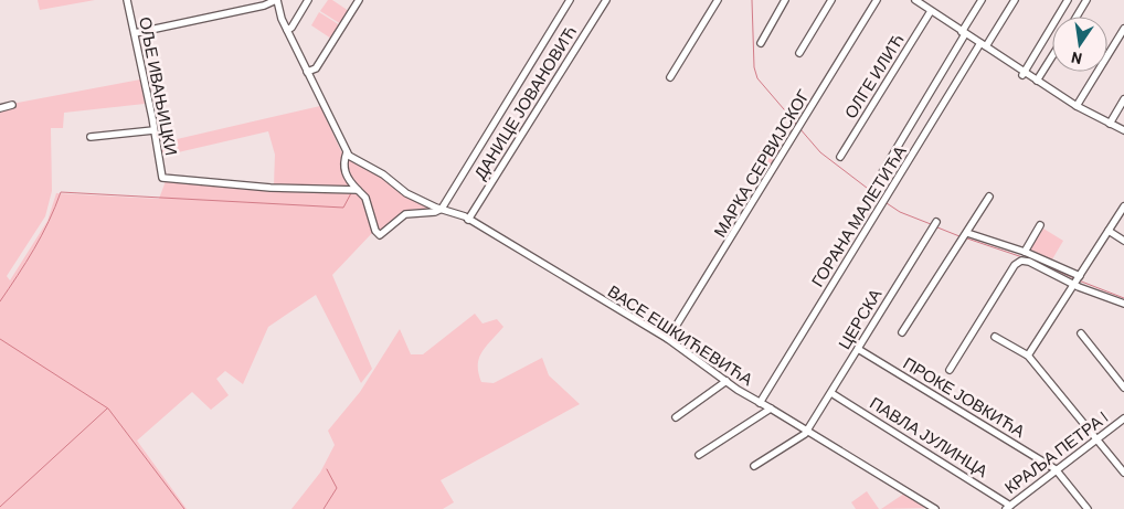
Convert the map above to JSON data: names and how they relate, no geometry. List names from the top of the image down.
{
  "streets": {
    "street": [
      "ОЛГЕ ИЛИЋ",
      "ОЉЕ ИВАЊИЦКИ",
      "ДАНИЦЕ ЈОВАНОВИЋ",
      "МАРКА СЕРВИЈСКОГ",
      "ГОРАНА МАЛЕТИЋА",
      "ЦЕРСКА",
      "ВАСЕ ЕШКИЋЕВИЋА",
      "ПРОКЕ ЈОВКИЋА",
      "ПАВЛА ЈУЛИНЦА",
      "КРАЉА ПЕТРА I"
    ]
  },
  "crossings": [
    ["ДАНИЦЕ ЈОВАНОВИЋ", "ВАСЕ ЕШКИЋЕВИЋА"],
    ["МАРКА СЕРВИЈСКОГ", "ВАСЕ ЕШКИЋЕВИЋА"],
    ["ГОРАНА МАЛЕТИЋА", "ВАСЕ ЕШКИЋЕВИЋА"],
    ["ЦЕРСКА", "ВАСЕ ЕШКИЋЕВИЋА"],
    ["ЦЕРСКА", "ПРОКЕ ЈОВКИЋА"],
    ["ЦЕРСКА", "ПАВЛА ЈУЛИНЦА"],
    ["ПРОКЕ ЈОВКИЋА", "КРАЉА ПЕТРА I"],
    ["ПАВЛА ЈУЛИНЦА", "КРАЉА ПЕТРА I"]
  ],
  "north": "bottom"
}
